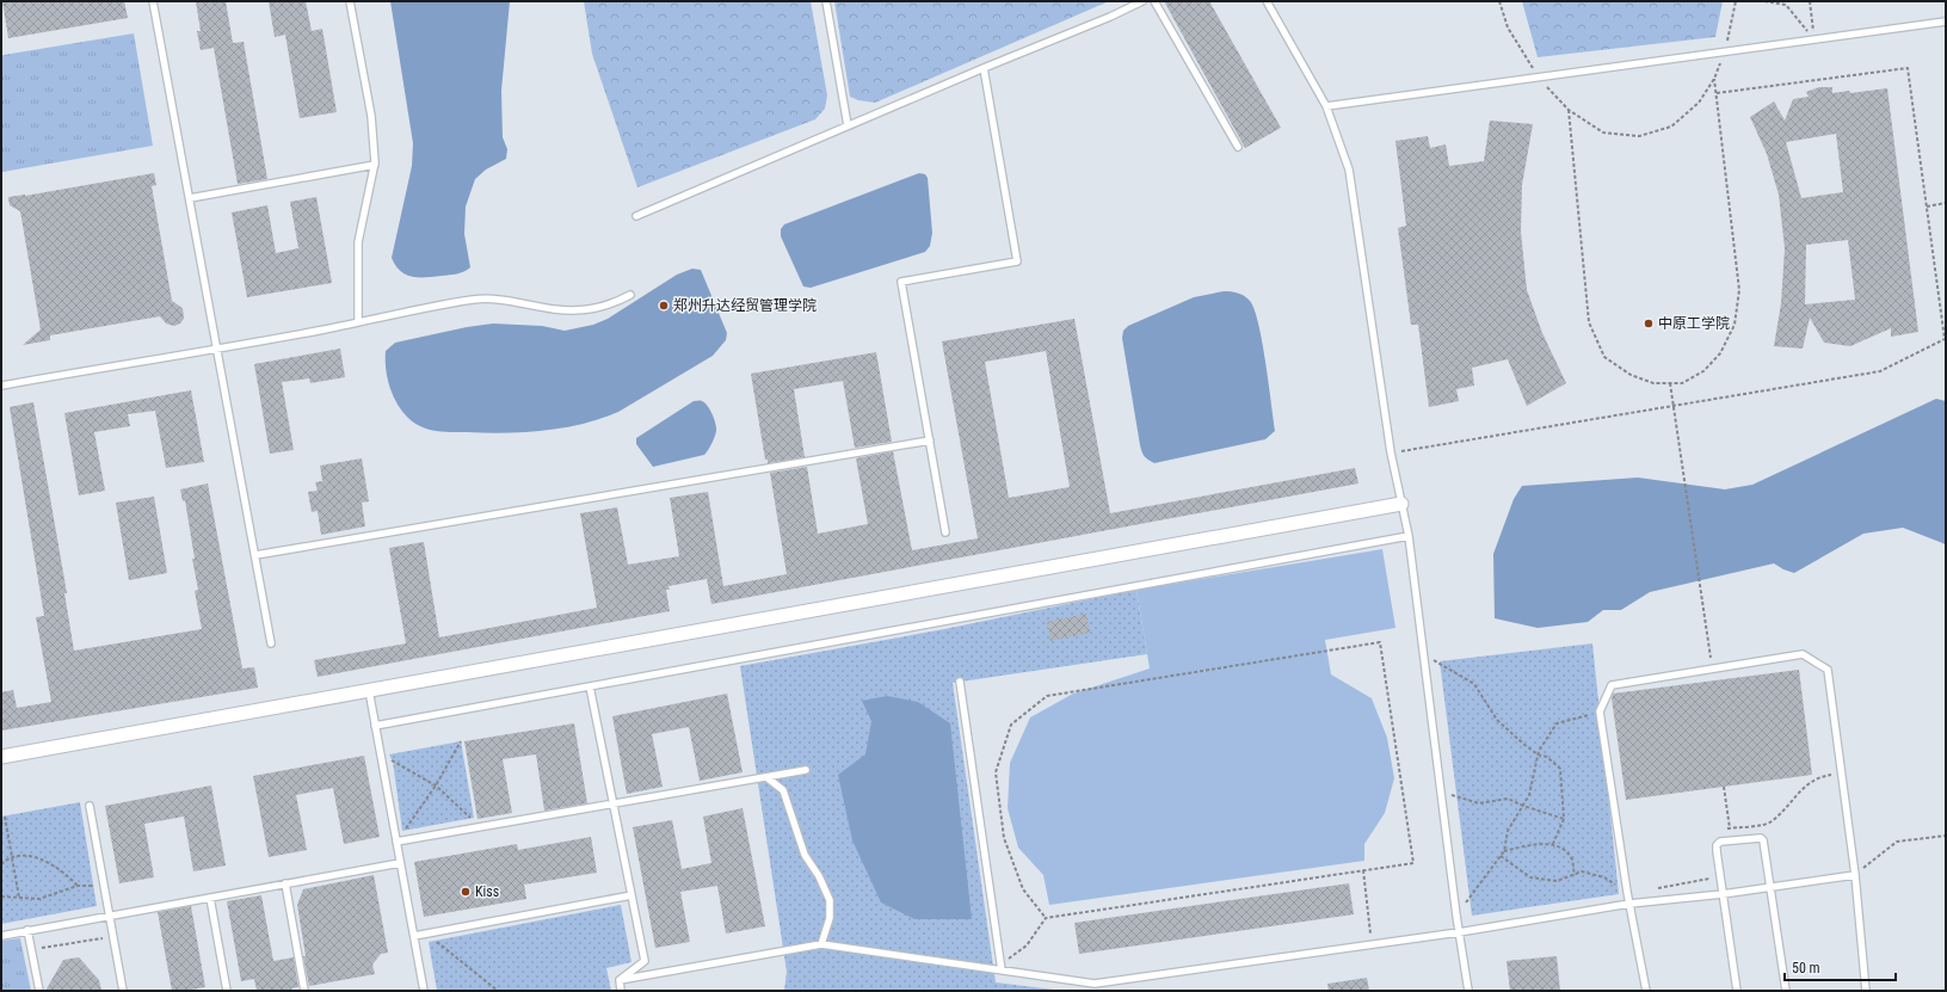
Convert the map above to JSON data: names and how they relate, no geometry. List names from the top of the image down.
{
  "places": ["郑州升达经贸管理学院", "中原工学院", "Kiss"],
  "scale_bar": "50 m"
}
